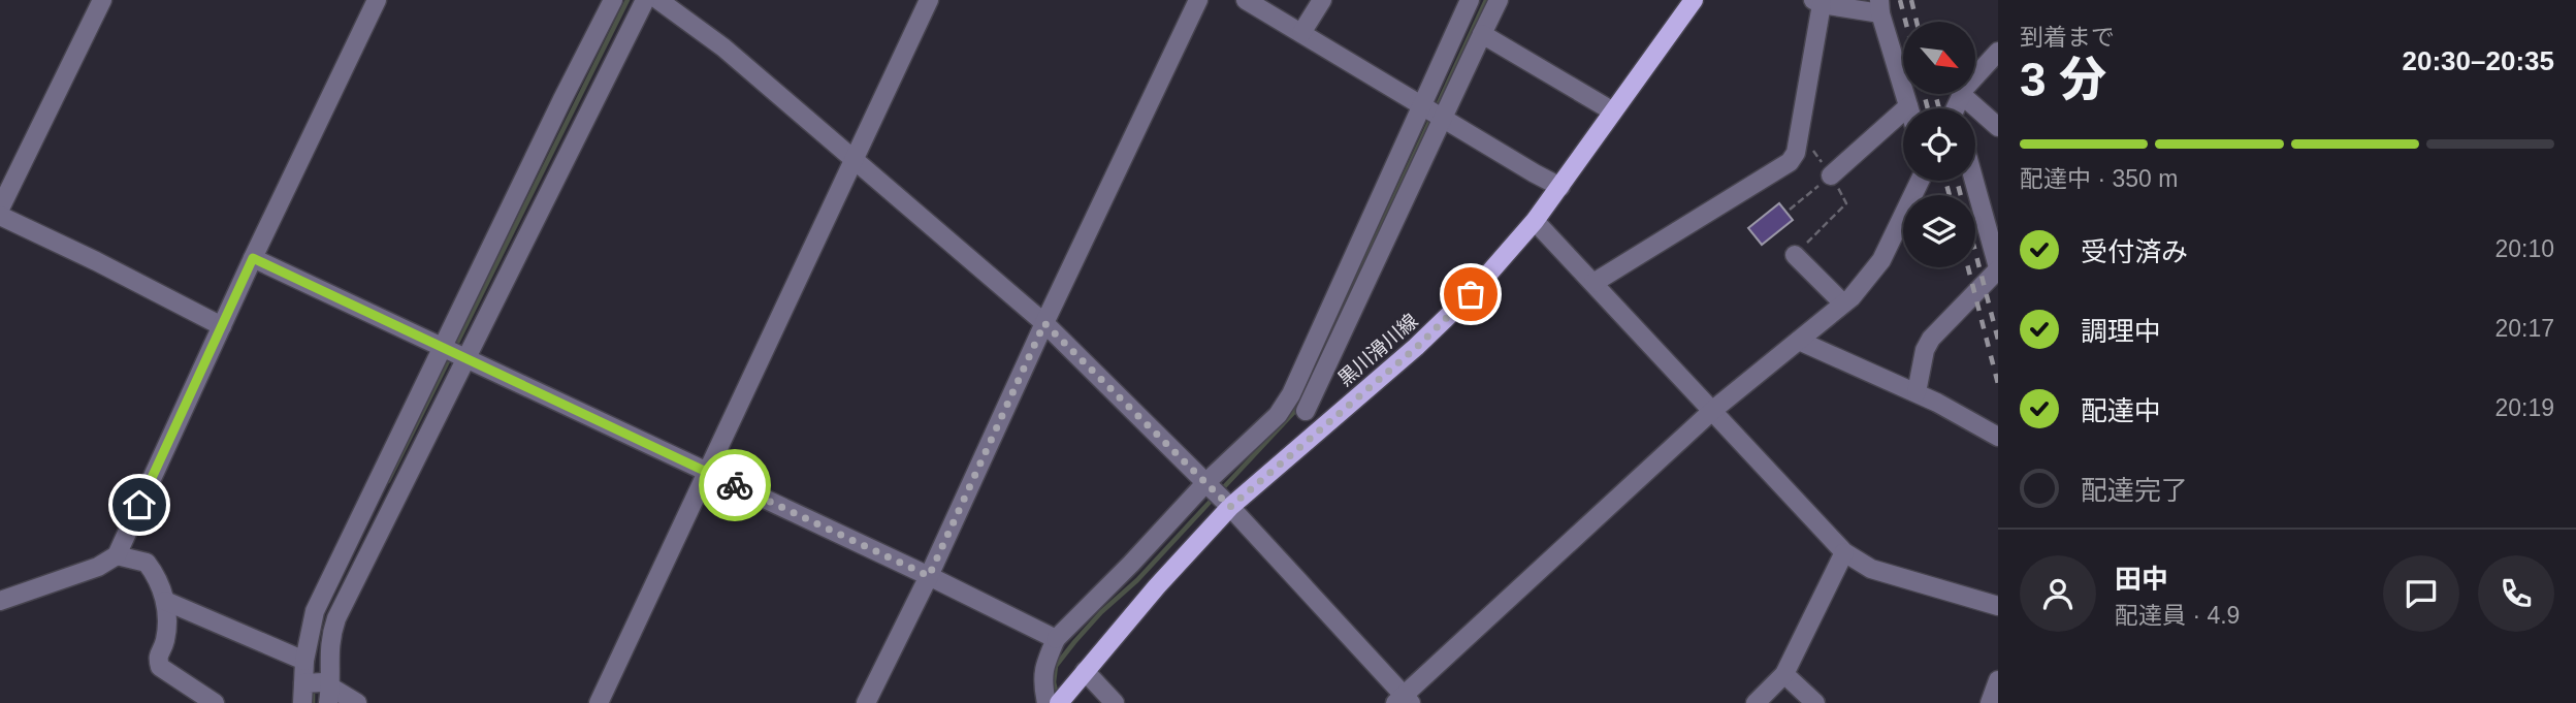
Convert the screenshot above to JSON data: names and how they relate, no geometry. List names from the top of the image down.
{
  "streets": {
    "main road": ["黒川滑川線"]
  },
  "north": "bottom right",
  "page": {
    "heading": ["3 分", "到着まで", "20:30–20:35"],
    "panel": ["田中", "配達員 · 4.9"],
    "bar": "配達中 · 350 m",
    "list": [
      ["受付済み", "20:10"],
      ["調理中", "20:17"],
      ["配達中", "20:19"],
      "配達完了"
    ]
  }
}
